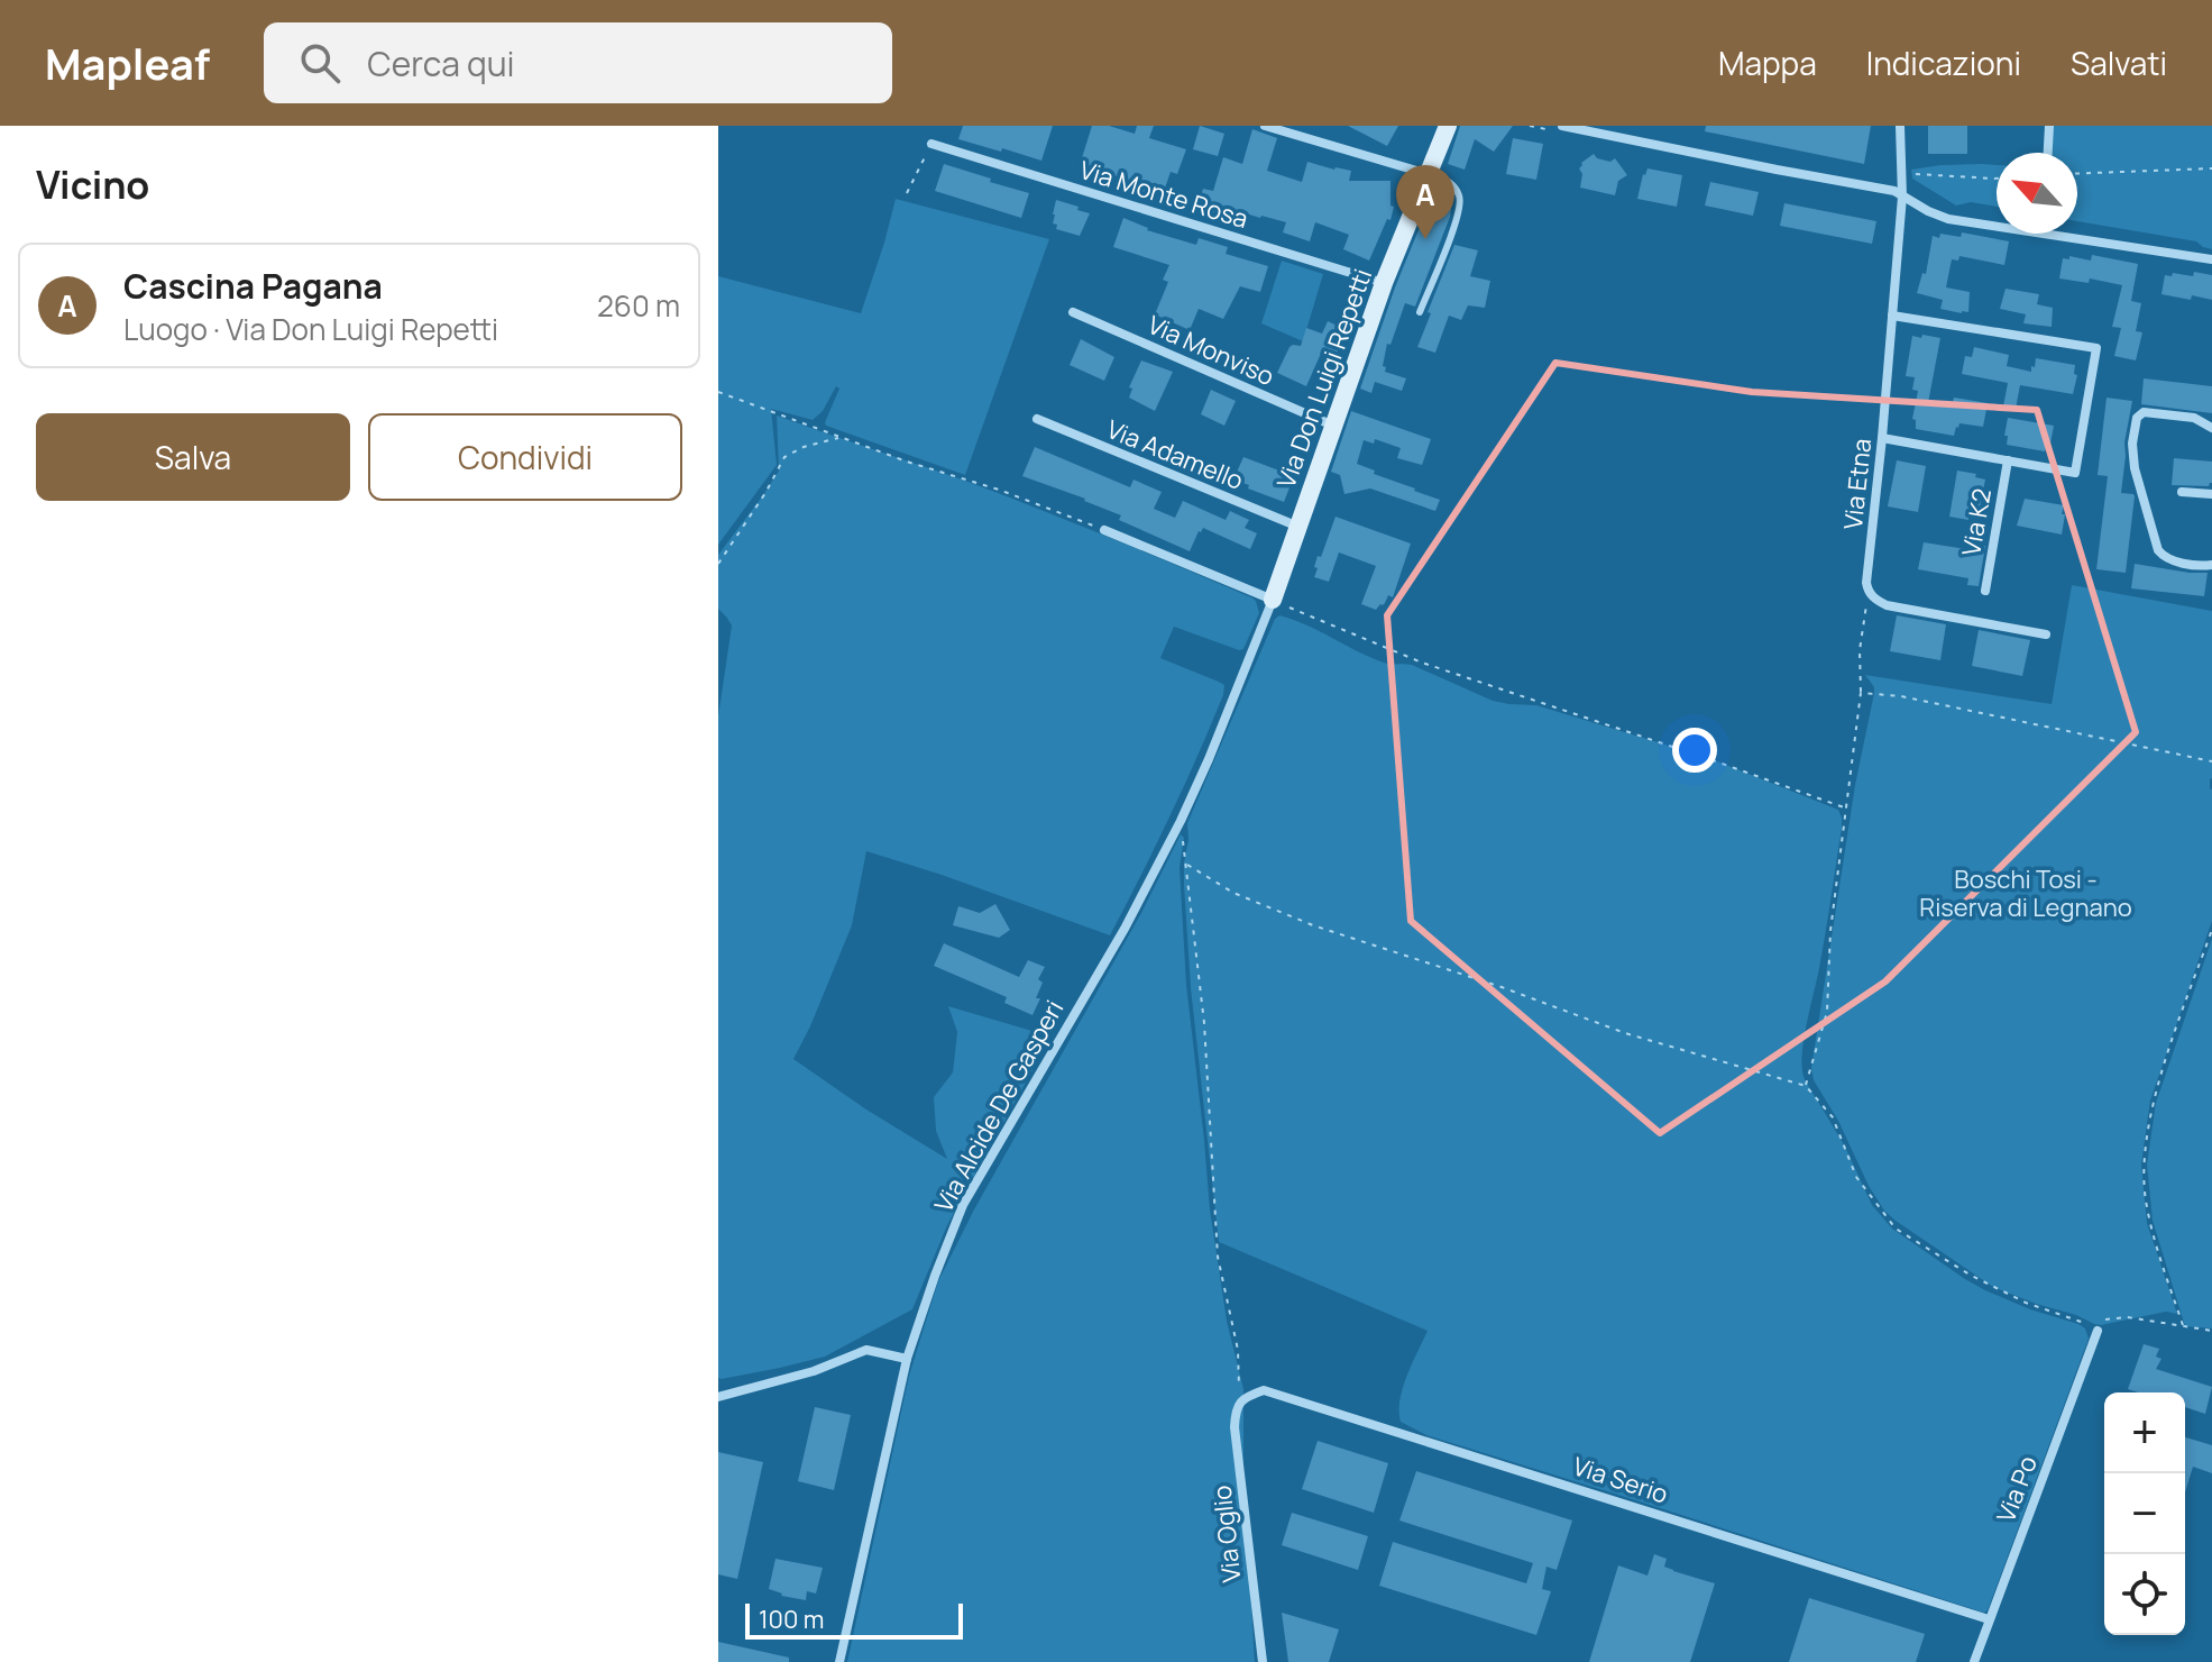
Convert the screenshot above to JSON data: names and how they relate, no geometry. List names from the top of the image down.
{
  "streets": {
    "street": [
      "Via Monte Rosa",
      "Via Monviso",
      "Via Don Luigi Repetti",
      "Via Adamello",
      "Via Etna",
      "Via K2",
      "Via Alcide De Gasperi",
      "Via Serio",
      "Via Po",
      "Via Oglio"
    ]
  },
  "crossings": [
    ["Via Monte Rosa", "Via Don Luigi Repetti"],
    ["Via Monviso", "Via Don Luigi Repetti"],
    ["Via Don Luigi Repetti", "Via Adamello"],
    ["Via Don Luigi Repetti", "Via Alcide De Gasperi"],
    ["Via Etna", "Via K2"],
    ["Via Serio", "Via Po"],
    ["Via Serio", "Via Oglio"]
  ],
  "parks": ["Boschi Tosi - Riserva di Legnano"],
  "scale_bar": "100 m",
  "north": "top left",
  "page": {
    "header": "Mapleaf",
    "search": "Cerca qui",
    "nav": ["Mappa", "Indicazioni", "Salvati"],
    "heading": "Vicino",
    "pins": "A",
    "list": [
      {
        "mark": "A",
        "name": "Cascina Pagana",
        "note": "Luogo · Via Don Luigi Repetti",
        "value": "260 m"
      }
    ],
    "buttons": ["Salva", "Condividi"],
    "map_buttons": ["+", "−"],
    "scale": "100 m"
  }
}
